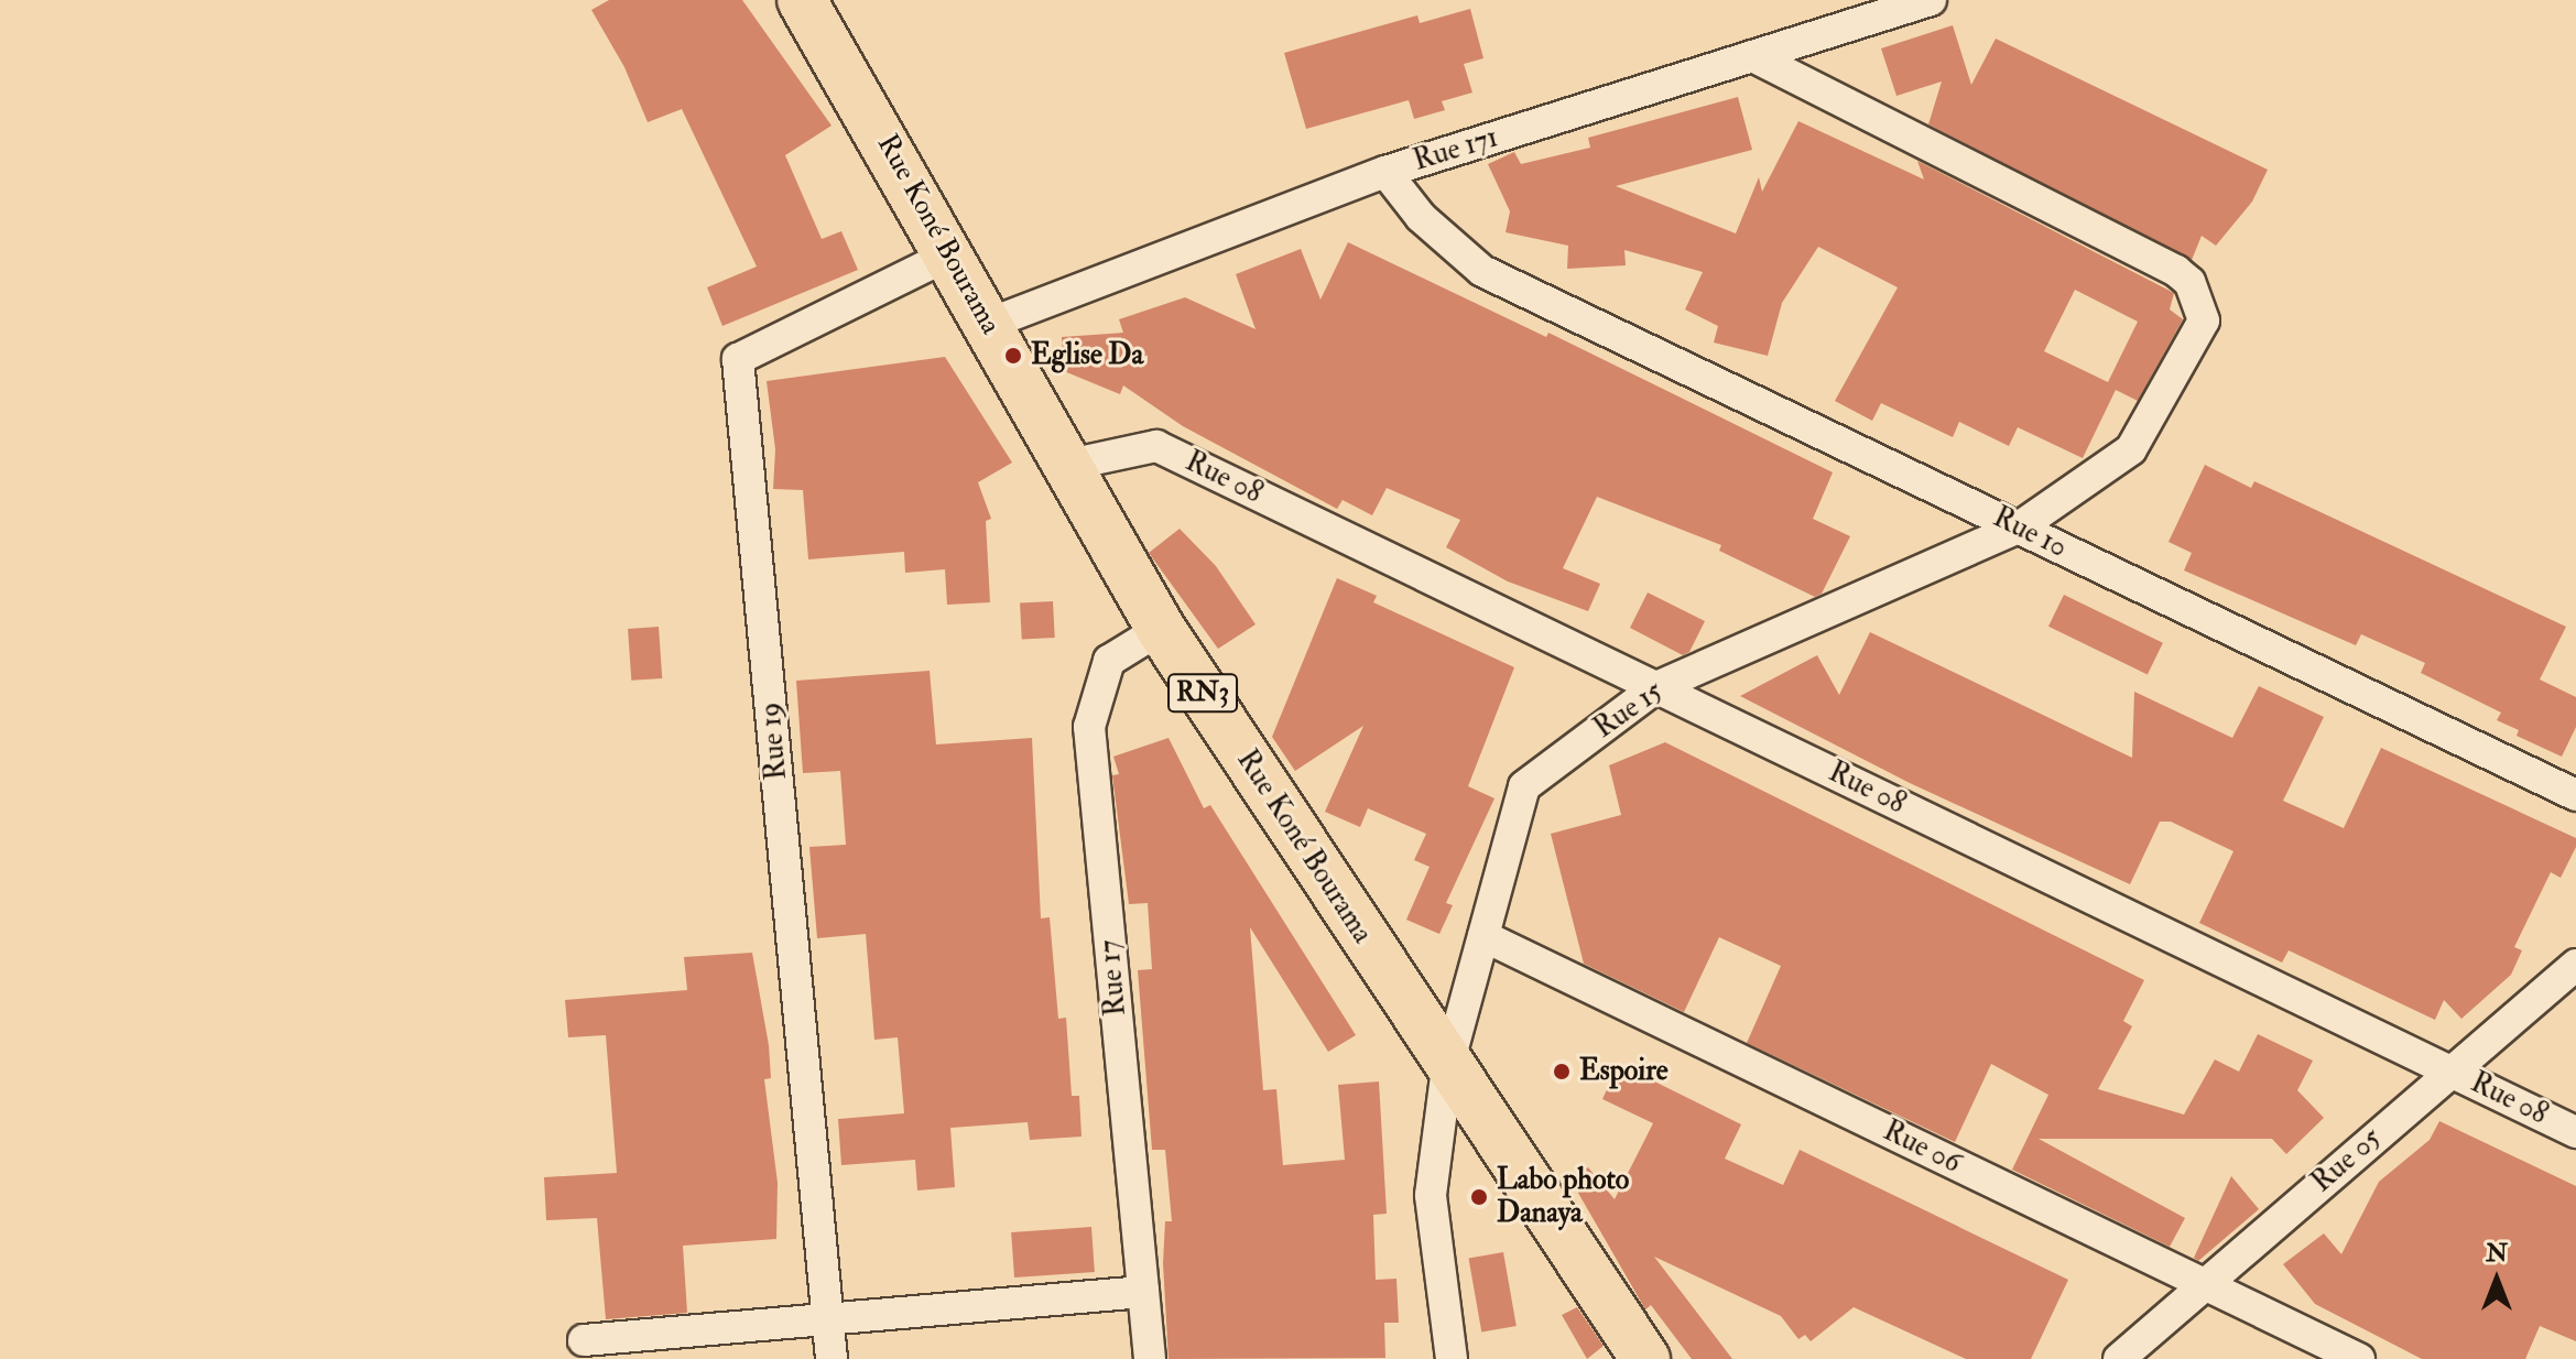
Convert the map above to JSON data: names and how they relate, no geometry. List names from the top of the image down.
{
  "streets": {
    "highway": ["Rue Koné Bourama", "RN3"],
    "street": [
      "Rue 171",
      "Rue 08",
      "Rue 10",
      "Rue 15",
      "Rue 19",
      "Rue 17",
      "Rue 06",
      "Rue 05"
    ]
  },
  "crossings": [
    ["Rue 171", "Rue Koné Bourama"],
    ["Rue 171", "Rue 10"],
    ["Rue 171", "Rue 15"],
    ["Rue Koné Bourama", "Rue 08"],
    ["Rue Koné Bourama", "Rue 15"],
    ["Rue Koné Bourama", "Rue 19"],
    ["Rue Koné Bourama", "Rue 17"],
    ["Rue 08", "Rue 15"],
    ["Rue 08", "Rue 05"],
    ["Rue 10", "Rue 15"],
    ["Rue 15", "Rue 06"],
    ["Rue 06", "Rue 05"]
  ],
  "places": ["Eglise Da", "Espoire", "Labo photo Danaya"],
  "north": "top"
}
